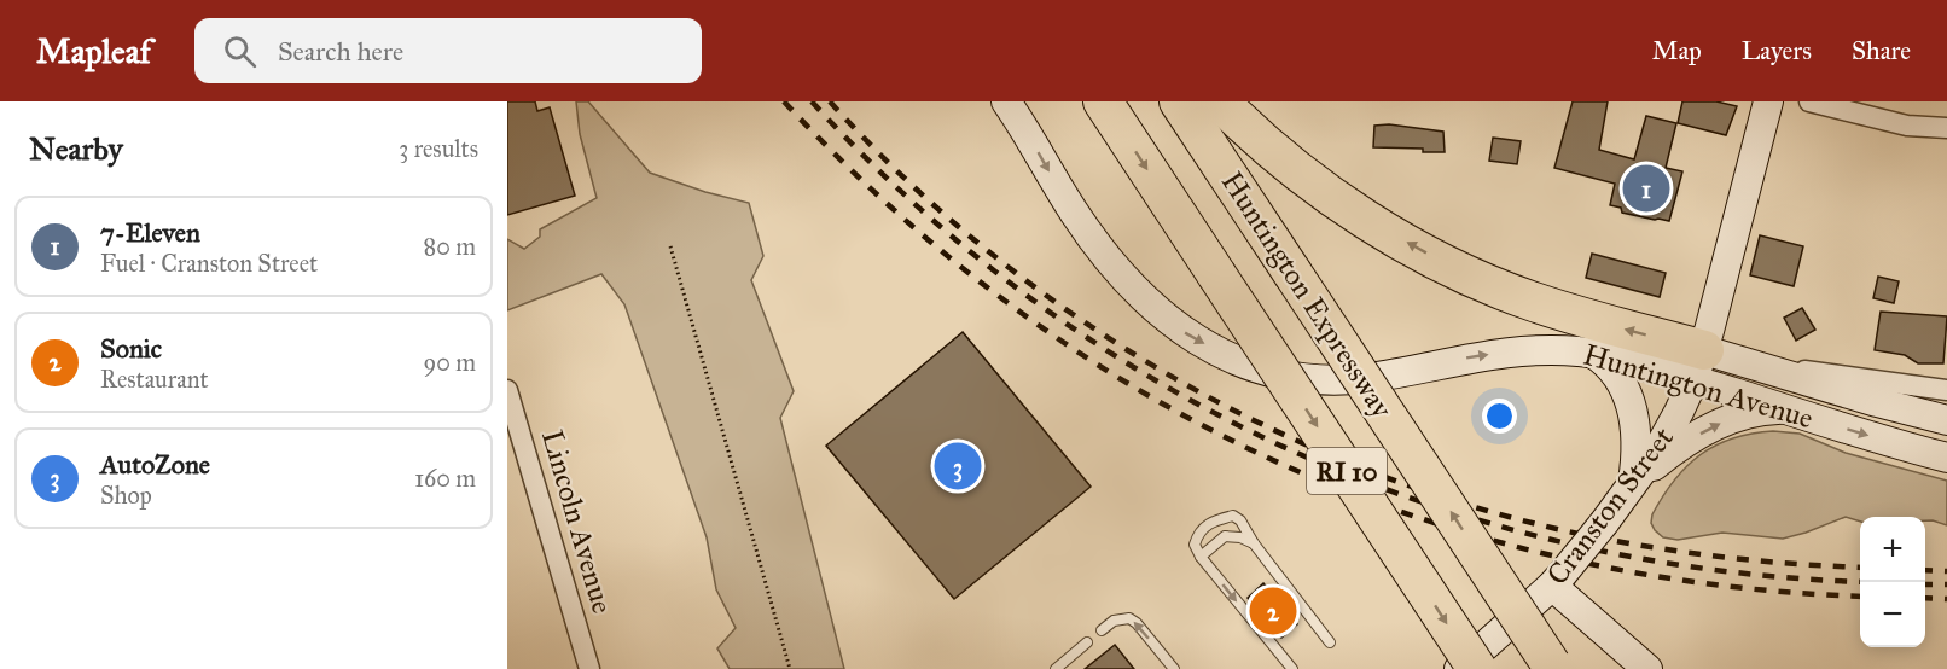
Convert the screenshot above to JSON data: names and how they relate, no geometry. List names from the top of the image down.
{
  "streets": {
    "highway": ["Huntington Expressway", "RI 10"],
    "main road": ["Huntington Avenue", "Cranston Street"],
    "street": ["Lincoln Avenue"]
  },
  "crossings": [
    ["Huntington Avenue", "Cranston Street"]
  ],
  "one_way": ["Huntington Avenue"],
  "page": {
    "header": "Mapleaf",
    "search": "Search here",
    "nav": ["Map", "Layers", "Share"],
    "heading": ["Nearby", "3 results"],
    "pins": ["1", "3", "2"],
    "list": [
      {
        "mark": "1",
        "name": "7-Eleven",
        "note": "Fuel · Cranston Street",
        "value": "80 m"
      },
      {
        "mark": "2",
        "name": "Sonic",
        "note": "Restaurant",
        "value": "90 m"
      },
      {
        "mark": "3",
        "name": "AutoZone",
        "note": "Shop",
        "value": "160 m"
      }
    ],
    "map_buttons": ["+", "−"]
  }
}
